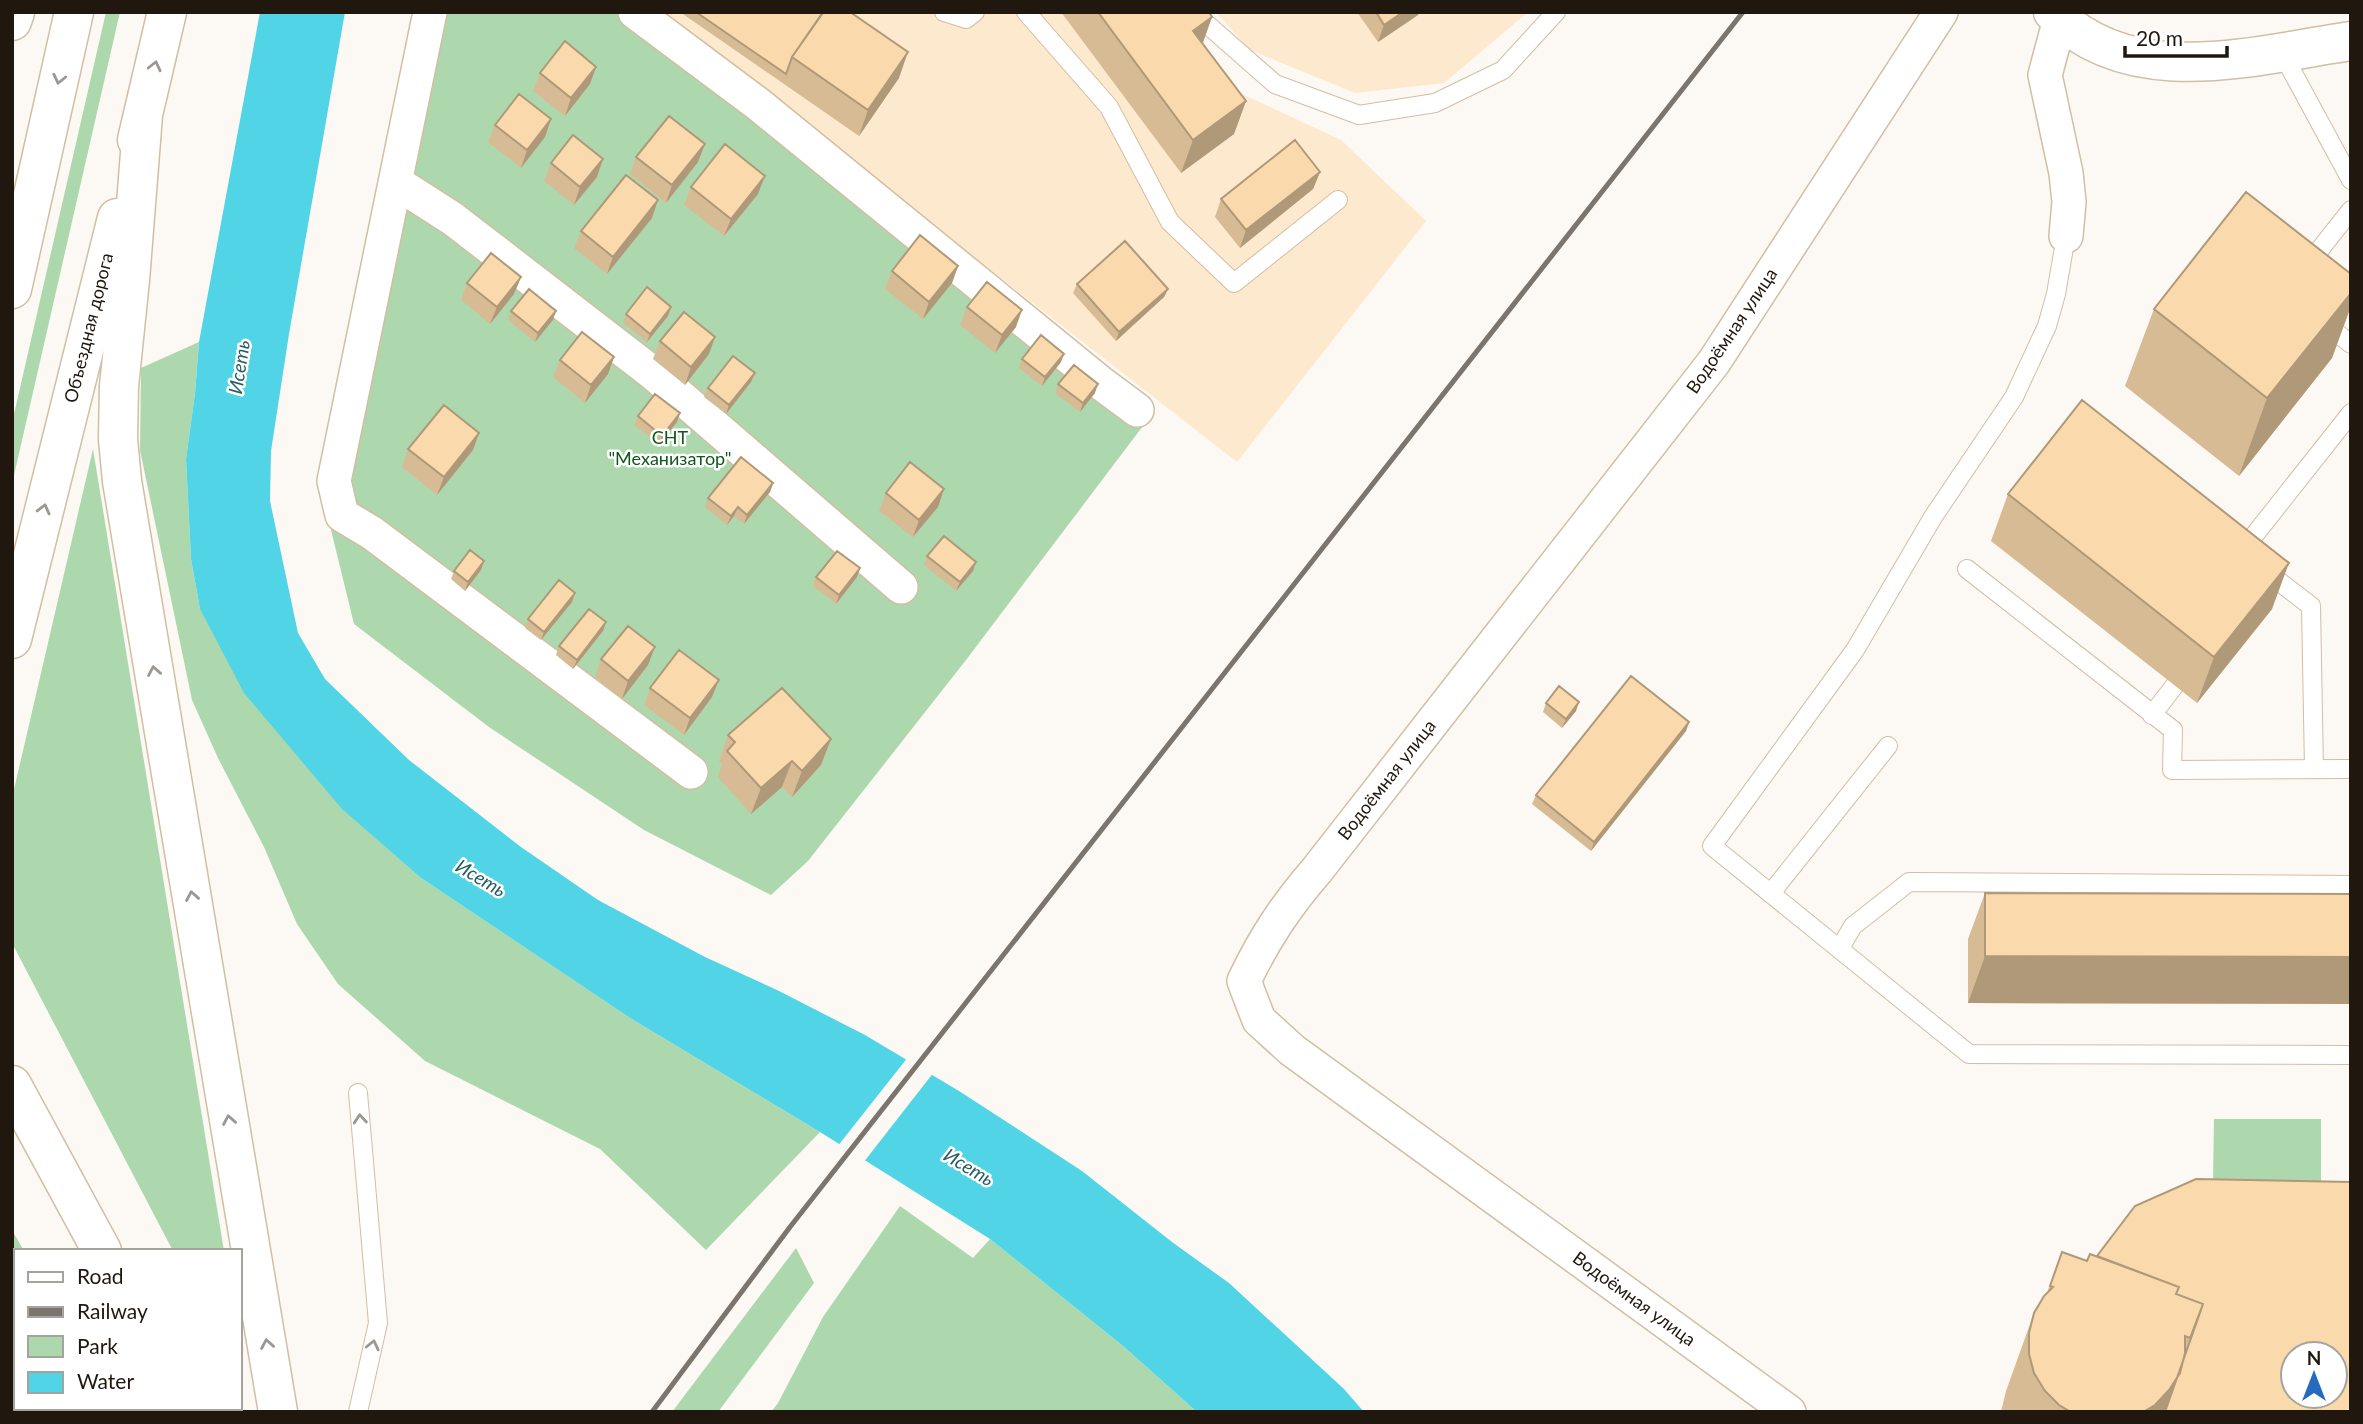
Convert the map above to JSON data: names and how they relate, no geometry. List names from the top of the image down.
{
  "streets": {
    "main road": ["Объездная дорога"],
    "street": ["Водоёмная улица"]
  },
  "water": ["Исеть"],
  "parks": ["СНТ \"Механизатор\""],
  "legend": [
    "Road",
    "Railway",
    "Park",
    "Water"
  ],
  "scale_bar": "20 m",
  "north": "top"
}
